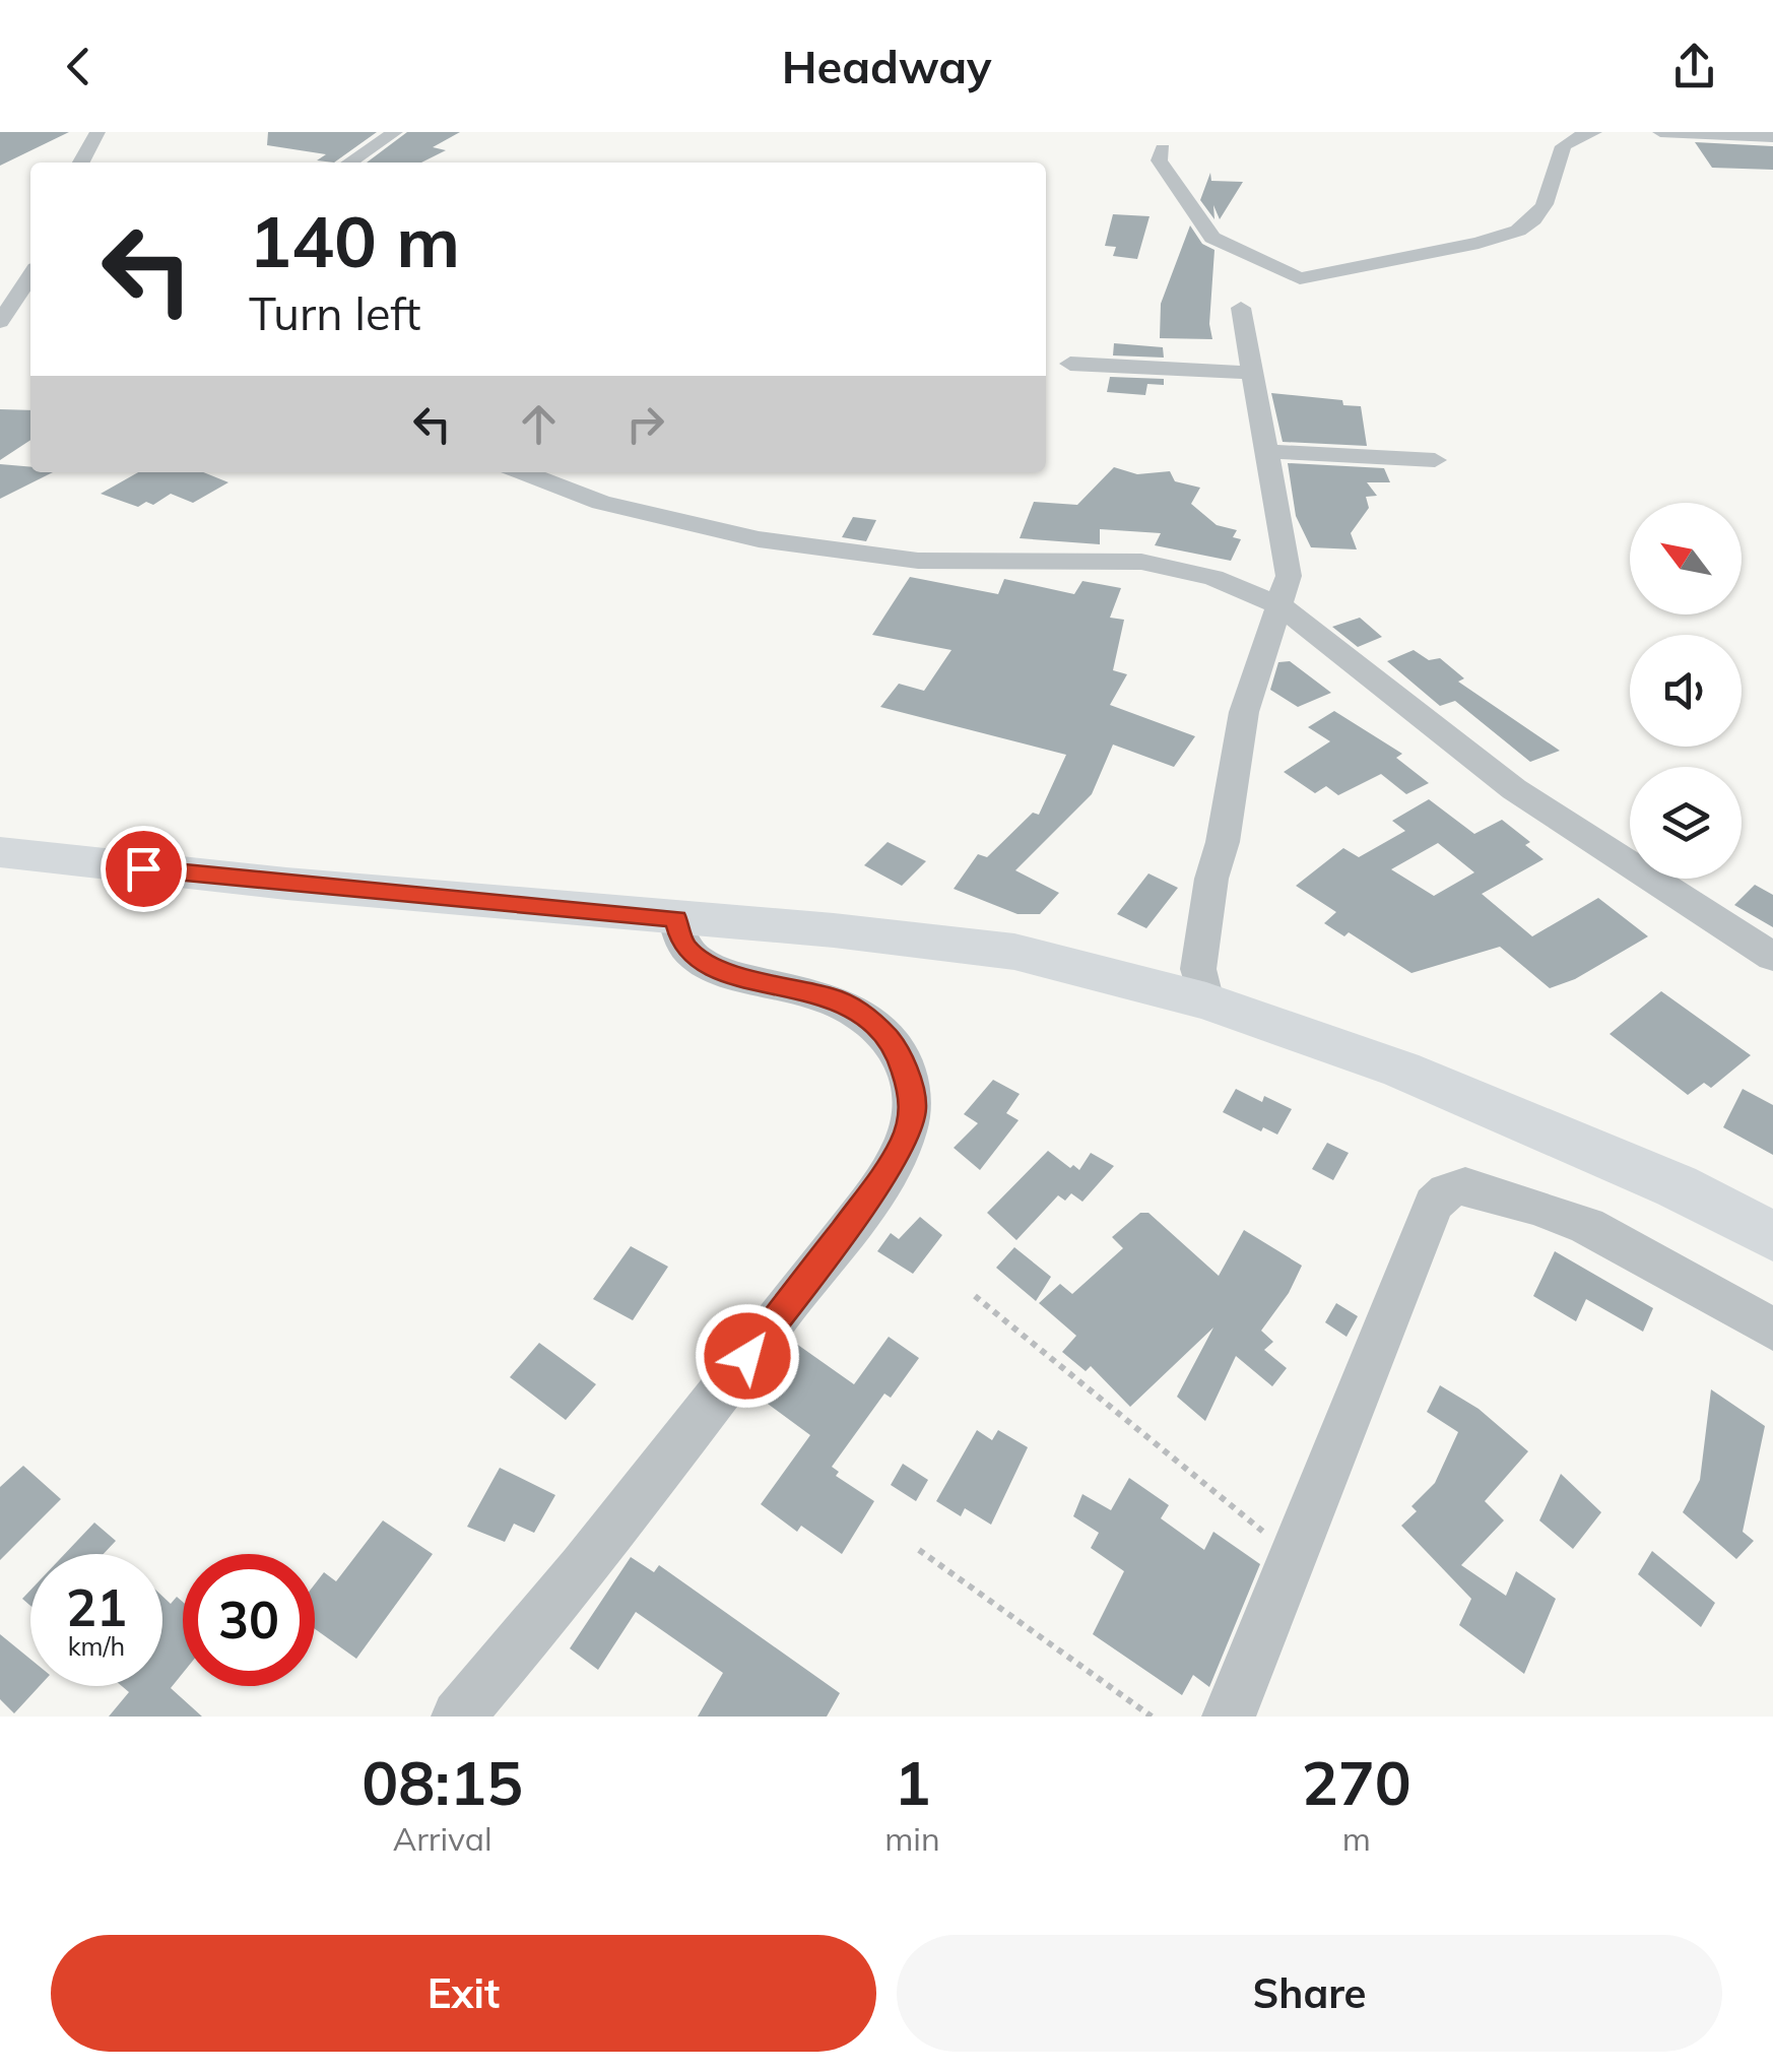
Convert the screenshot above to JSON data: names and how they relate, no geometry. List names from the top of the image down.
{
  "north": "top left",
  "page": {
    "header": "Headway",
    "turn": ["140 m", "Turn left"],
    "speed": "21 km/h",
    "limit": "30",
    "eta": [
      "08:15",
      "Arrival",
      "1",
      "min",
      "270",
      "m"
    ],
    "buttons": ["Exit", "Share"]
  }
}
